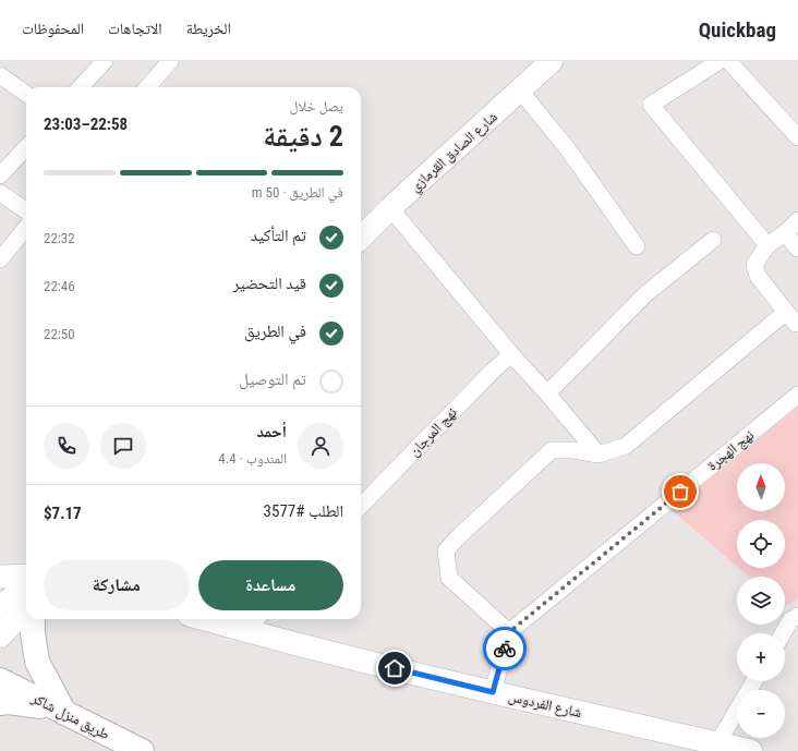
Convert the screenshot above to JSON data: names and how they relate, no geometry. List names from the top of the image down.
{
  "streets": {
    "main road": ["طريق منزل شاكر"],
    "street": [
      "شارع الصادق القرمازي",
      "نهج المرجان",
      "نهج الهجرة",
      "شارع الفردوس"
    ]
  },
  "north": "top",
  "page": {
    "header": "Quickbag",
    "nav": ["الخريطة", "الاتجاهات", "المحفوظات"],
    "heading": ["2 دقيقة", "يصل خلال", "22:58–23:03"],
    "panel": [
      "أحمد",
      "المندوب · 4.4",
      "الطلب #3577",
      "$7.17"
    ],
    "bar": "في الطريق · 50 m",
    "list": [
      ["تم التأكيد", "22:32"],
      ["قيد التحضير", "22:46"],
      ["في الطريق", "22:50"],
      "تم التوصيل"
    ],
    "map_buttons": ["+", "−"],
    "buttons": ["مساعدة", "مشاركة"]
  }
}
